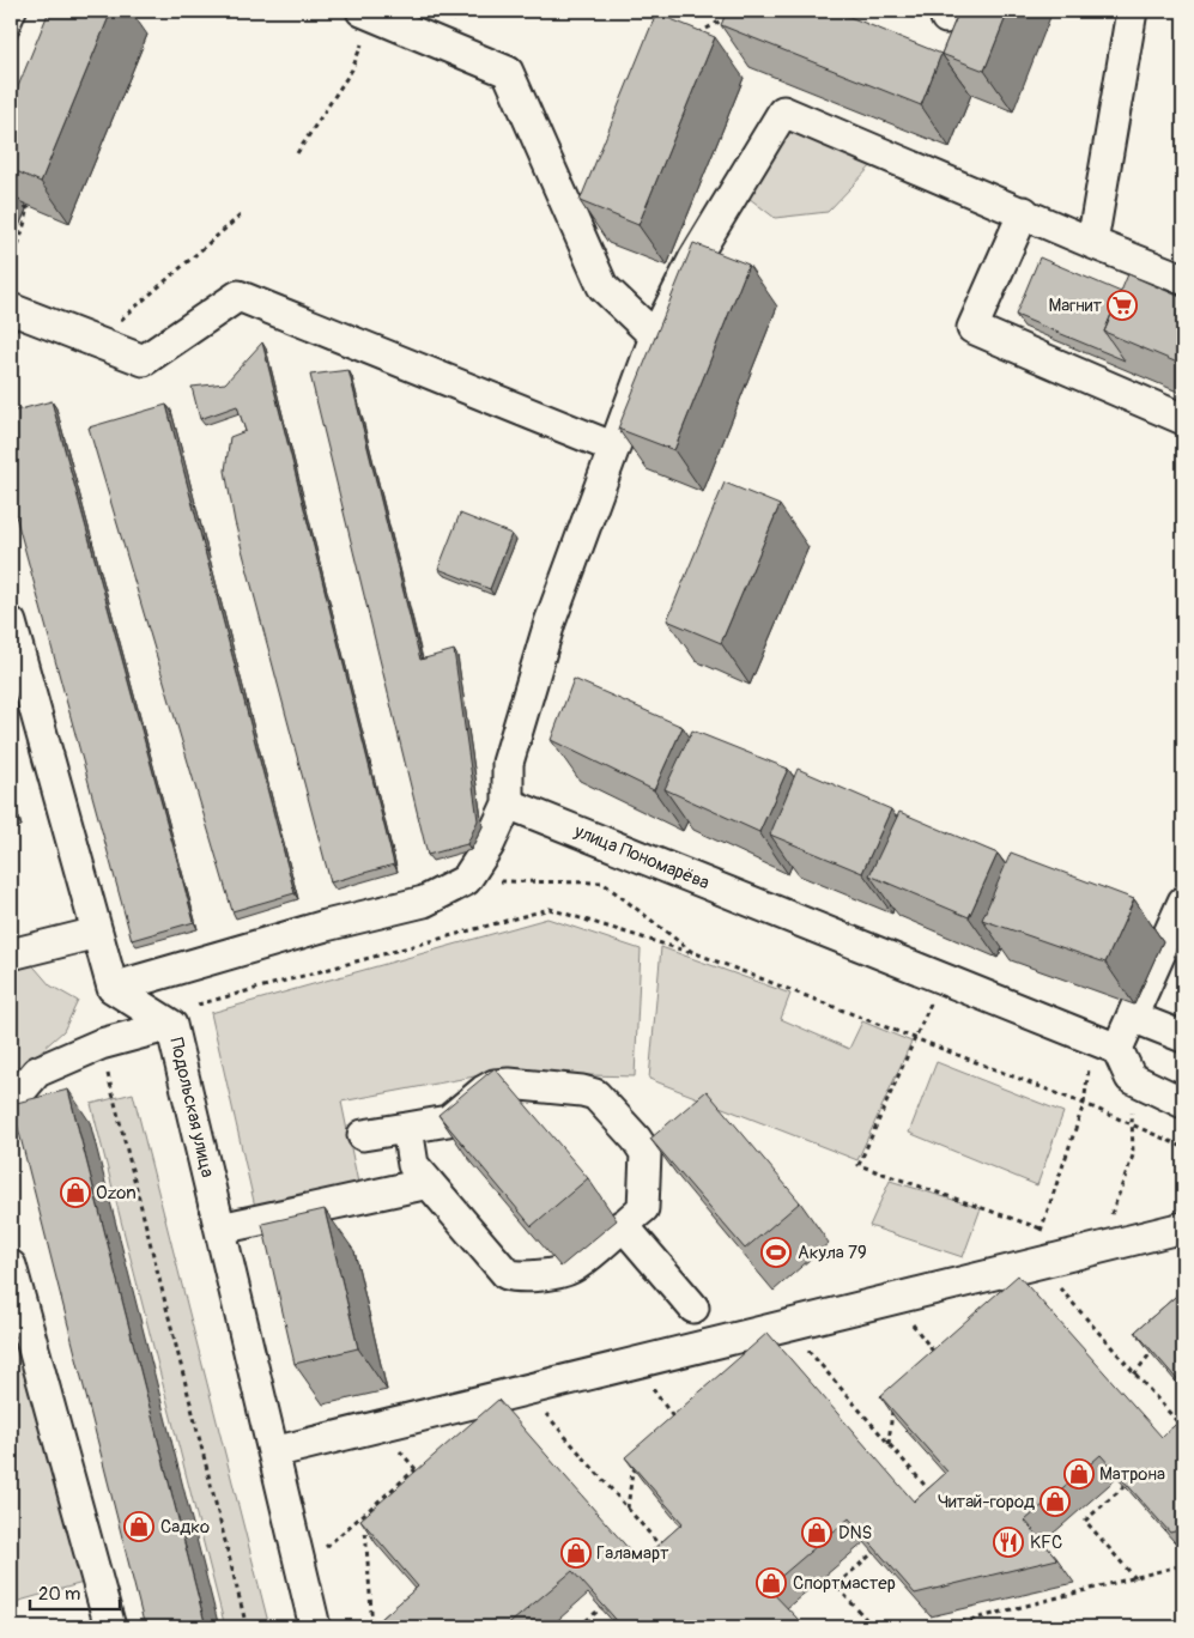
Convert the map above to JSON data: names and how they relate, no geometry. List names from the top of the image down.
{
  "streets": {
    "street": ["улица Пономарёва", "Подольская улица"]
  },
  "places": {
    "supermarket": ["Магнит"],
    "shop": [
      "Ozon",
      "Матрона",
      "Читай-город",
      "Садко",
      "DNS",
      "Галамарт",
      "Спортмастер"
    ],
    "sports": ["Акула 79"],
    "restaurant": ["KFC"]
  },
  "scale_bar": "20 m"
}
